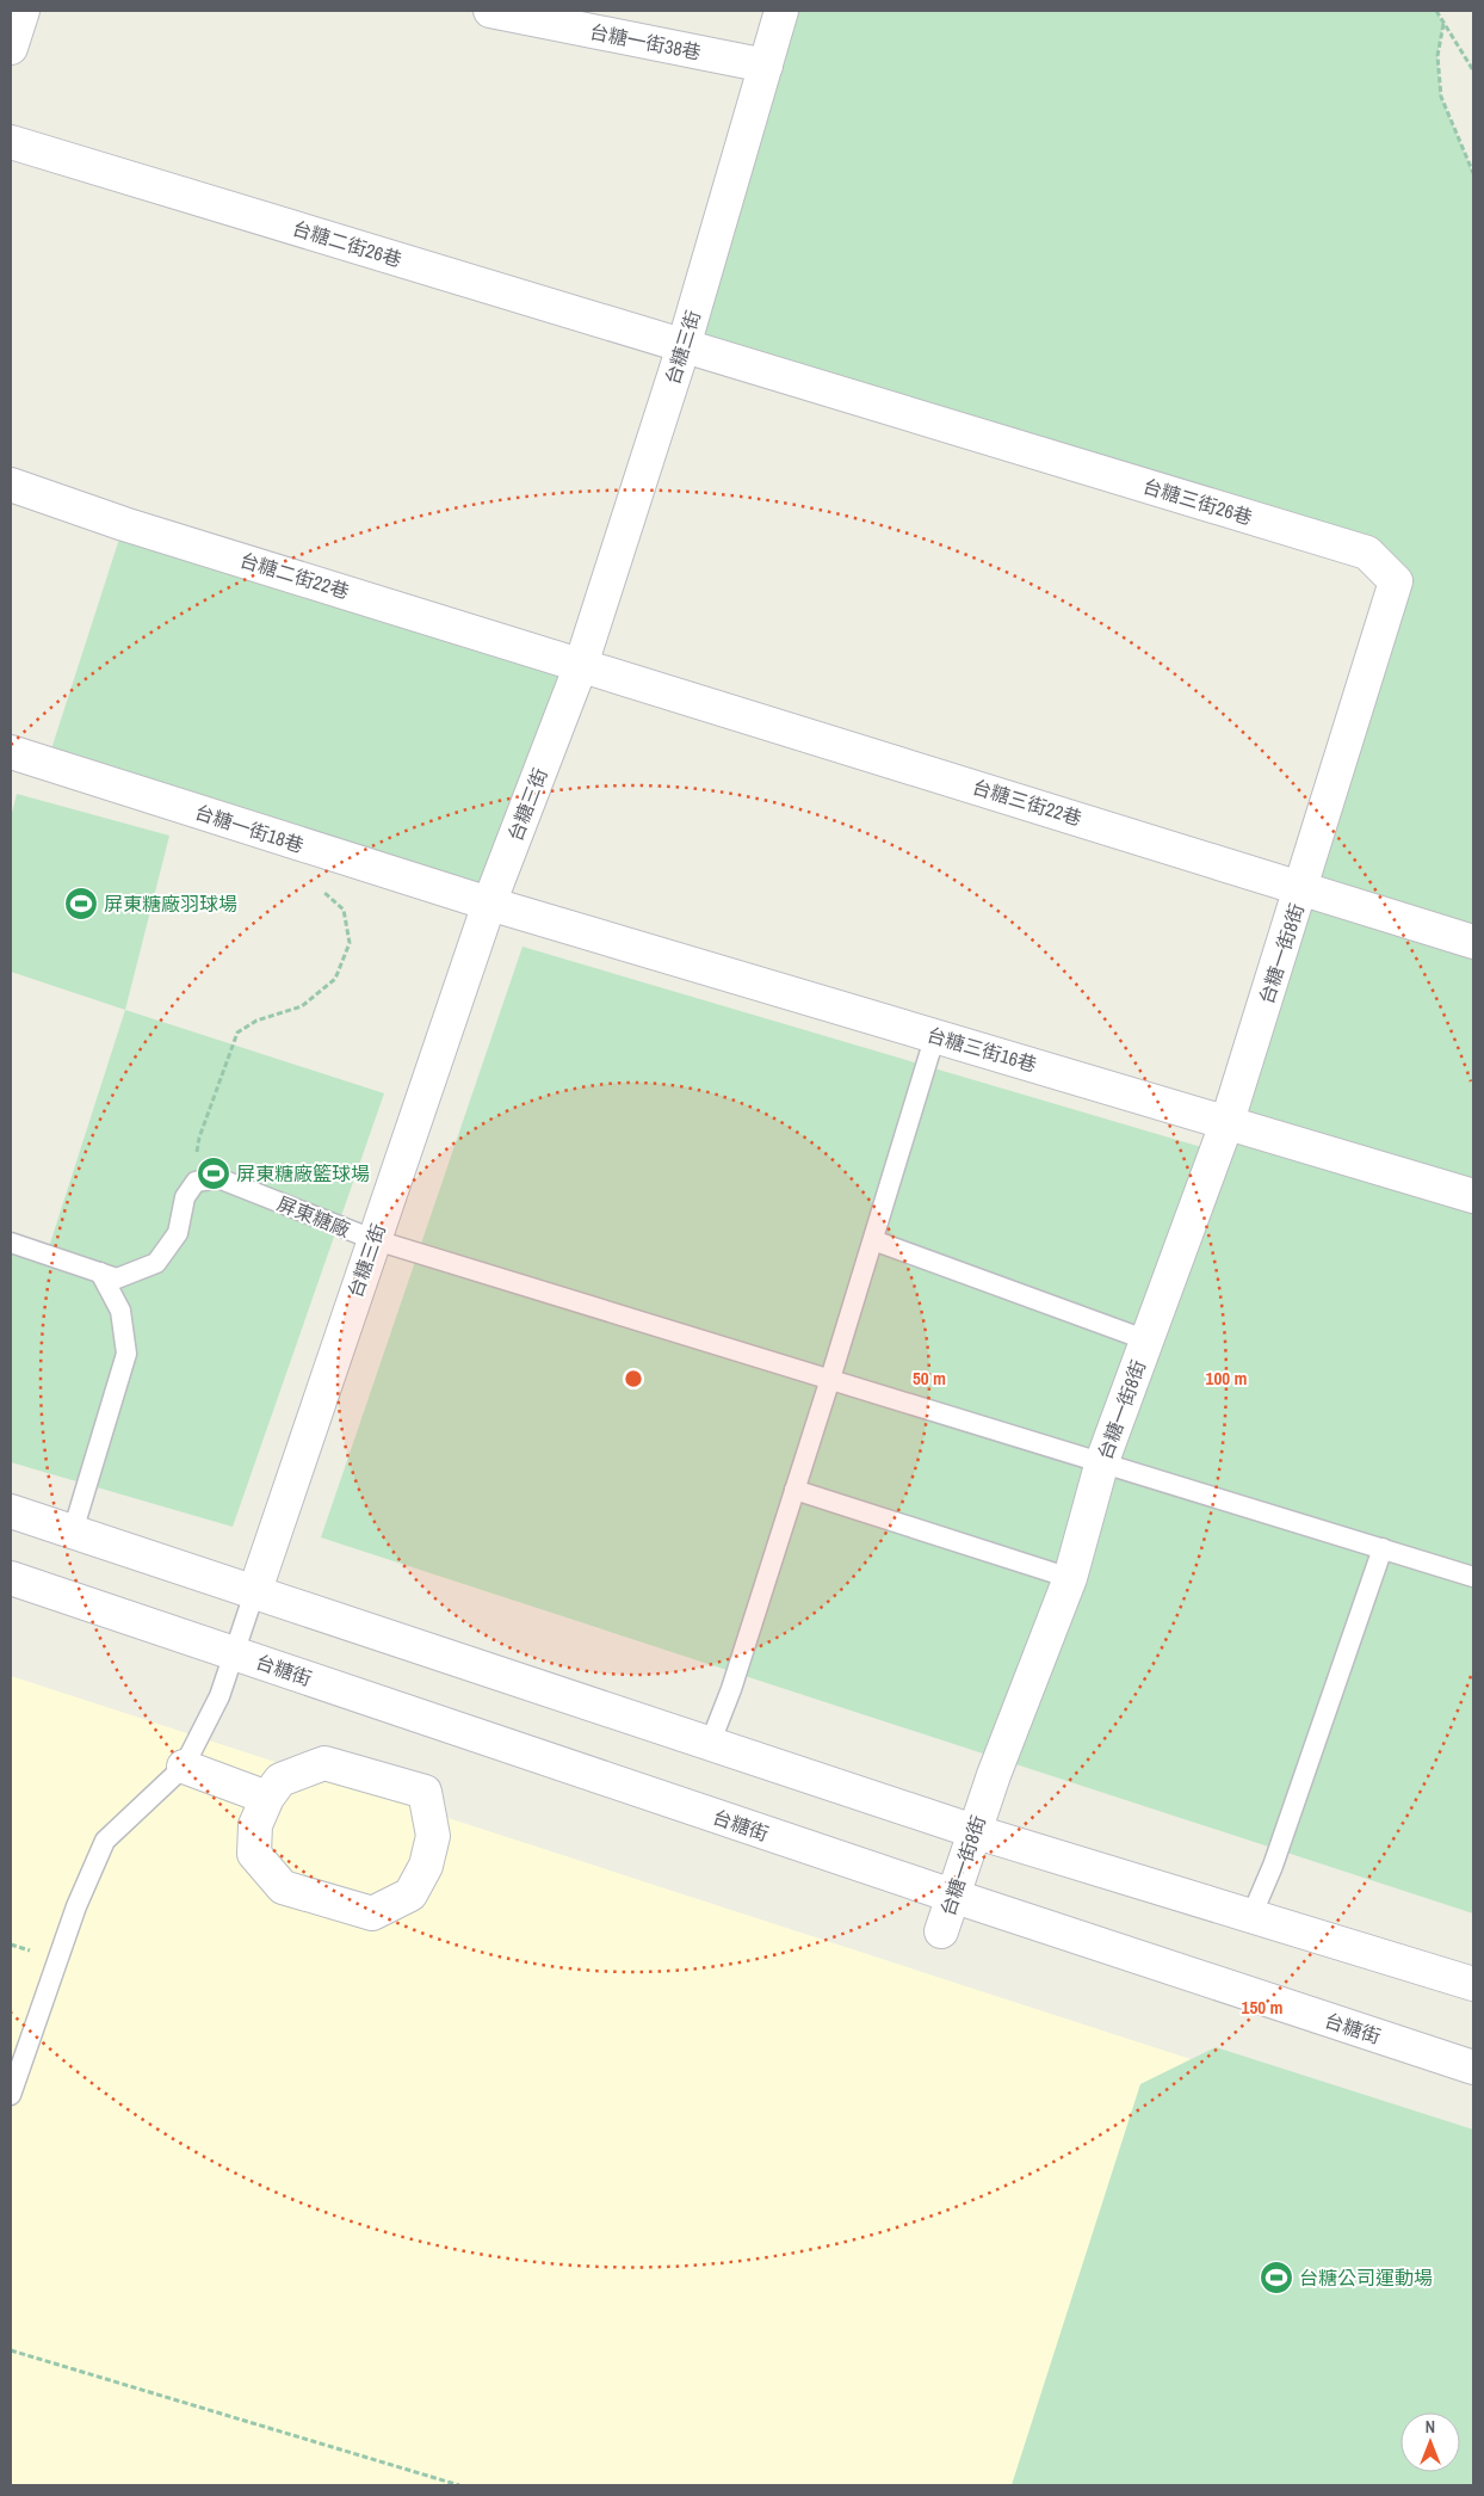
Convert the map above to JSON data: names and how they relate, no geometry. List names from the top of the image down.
{
  "streets": {
    "street": [
      "台糖一街38巷",
      "台糖二街26巷",
      "台糖三街",
      "台糖三街26巷",
      "台糖二街22巷",
      "台糖三街22巷",
      "台糖一街18巷",
      "台糖一街8街",
      "台糖三街16巷",
      "台糖街"
    ],
    "lane": ["屏東糖廠"]
  },
  "crossings": [
    ["台糖一街38巷", "台糖三街"],
    ["台糖二街26巷", "台糖三街"],
    ["台糖二街26巷", "台糖三街26巷"],
    ["台糖三街", "台糖三街26巷"],
    ["台糖三街", "台糖二街22巷"],
    ["台糖三街", "台糖三街22巷"],
    ["台糖三街", "台糖一街18巷"],
    ["台糖三街", "台糖三街16巷"],
    ["台糖三街", "屏東糖廠"],
    ["台糖三街26巷", "台糖三街22巷"],
    ["台糖三街26巷", "台糖一街8街"],
    ["台糖二街22巷", "台糖三街22巷"],
    ["台糖三街22巷", "台糖一街8街"],
    ["台糖一街18巷", "台糖三街16巷"],
    ["台糖一街8街", "台糖三街16巷"],
    ["台糖一街8街", "屏東糖廠"],
    ["台糖一街8街", "台糖街"]
  ],
  "places": {
    "sports": ["屏東糖廠羽球場", "屏東糖廠籃球場", "台糖公司運動場"]
  },
  "north": "top",
  "rings": ["50 m", "100 m", "150 m"]
}
